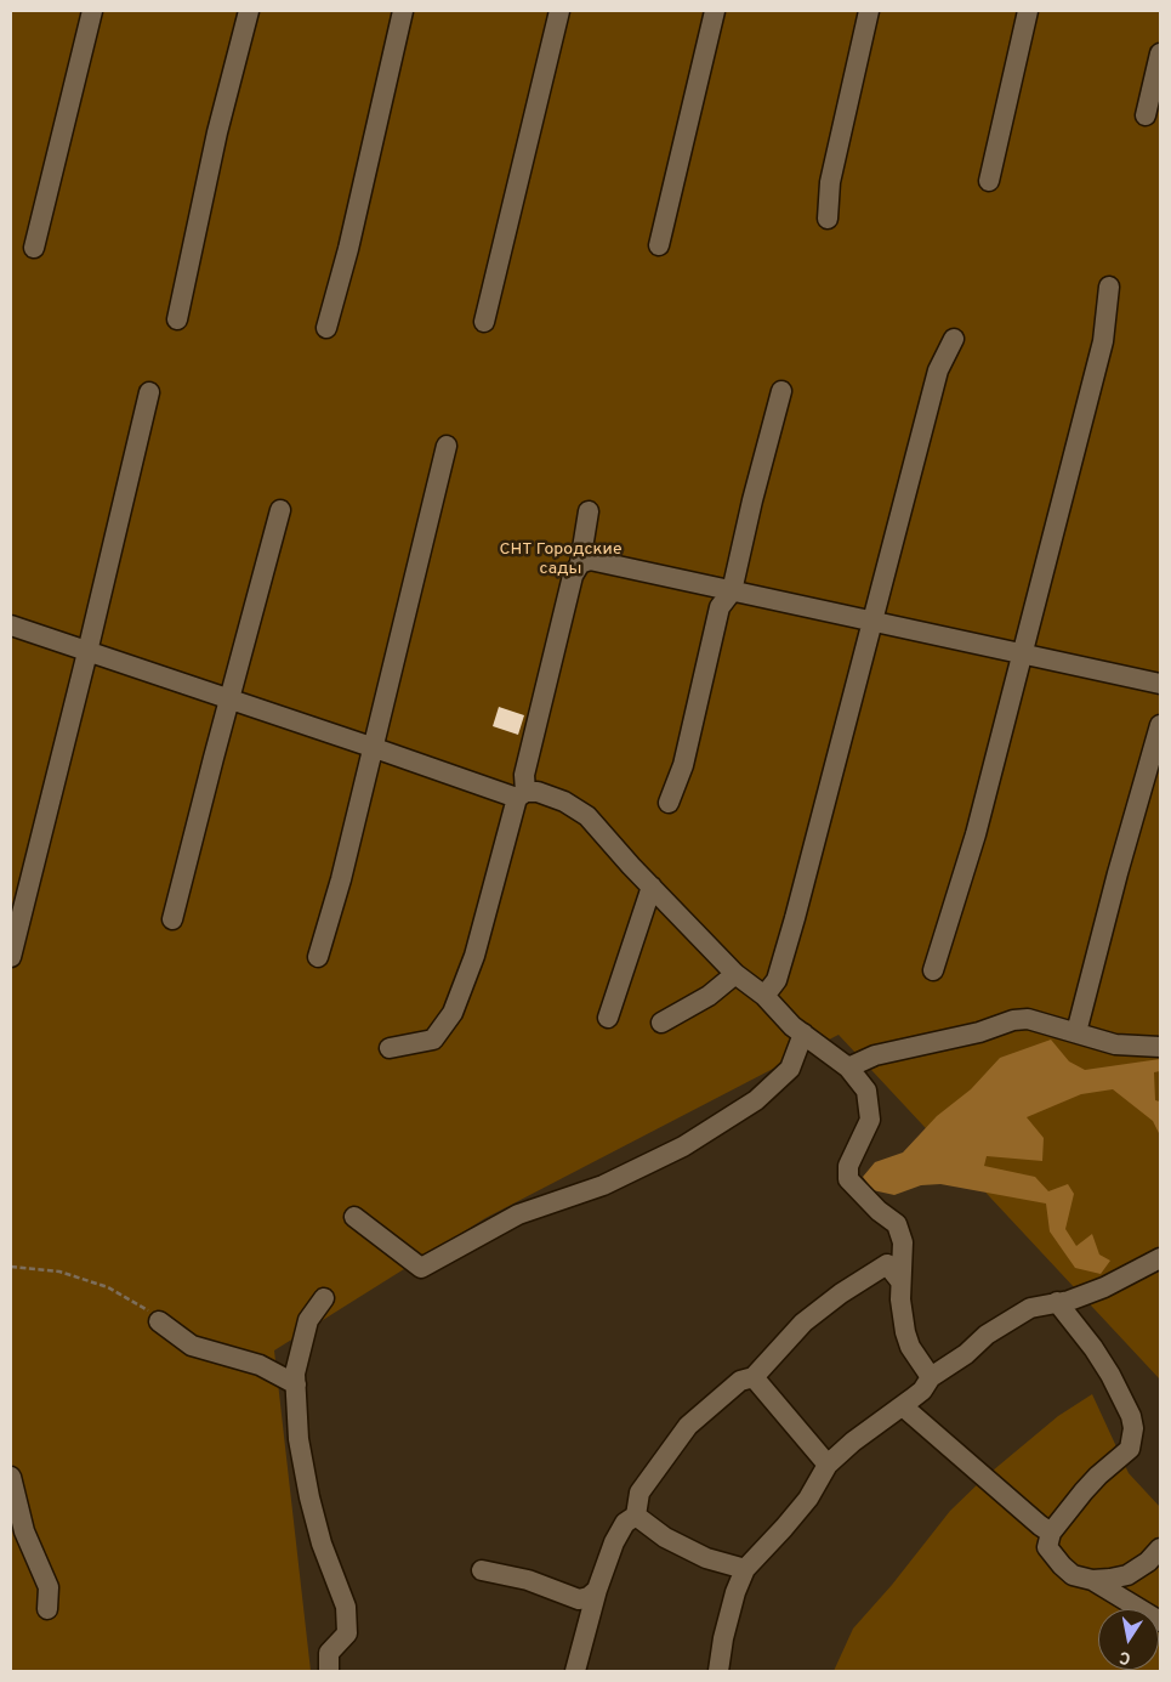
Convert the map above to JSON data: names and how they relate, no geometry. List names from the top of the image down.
{
  "parks": ["СНТ Городские сады"],
  "north": "bottom"
}
